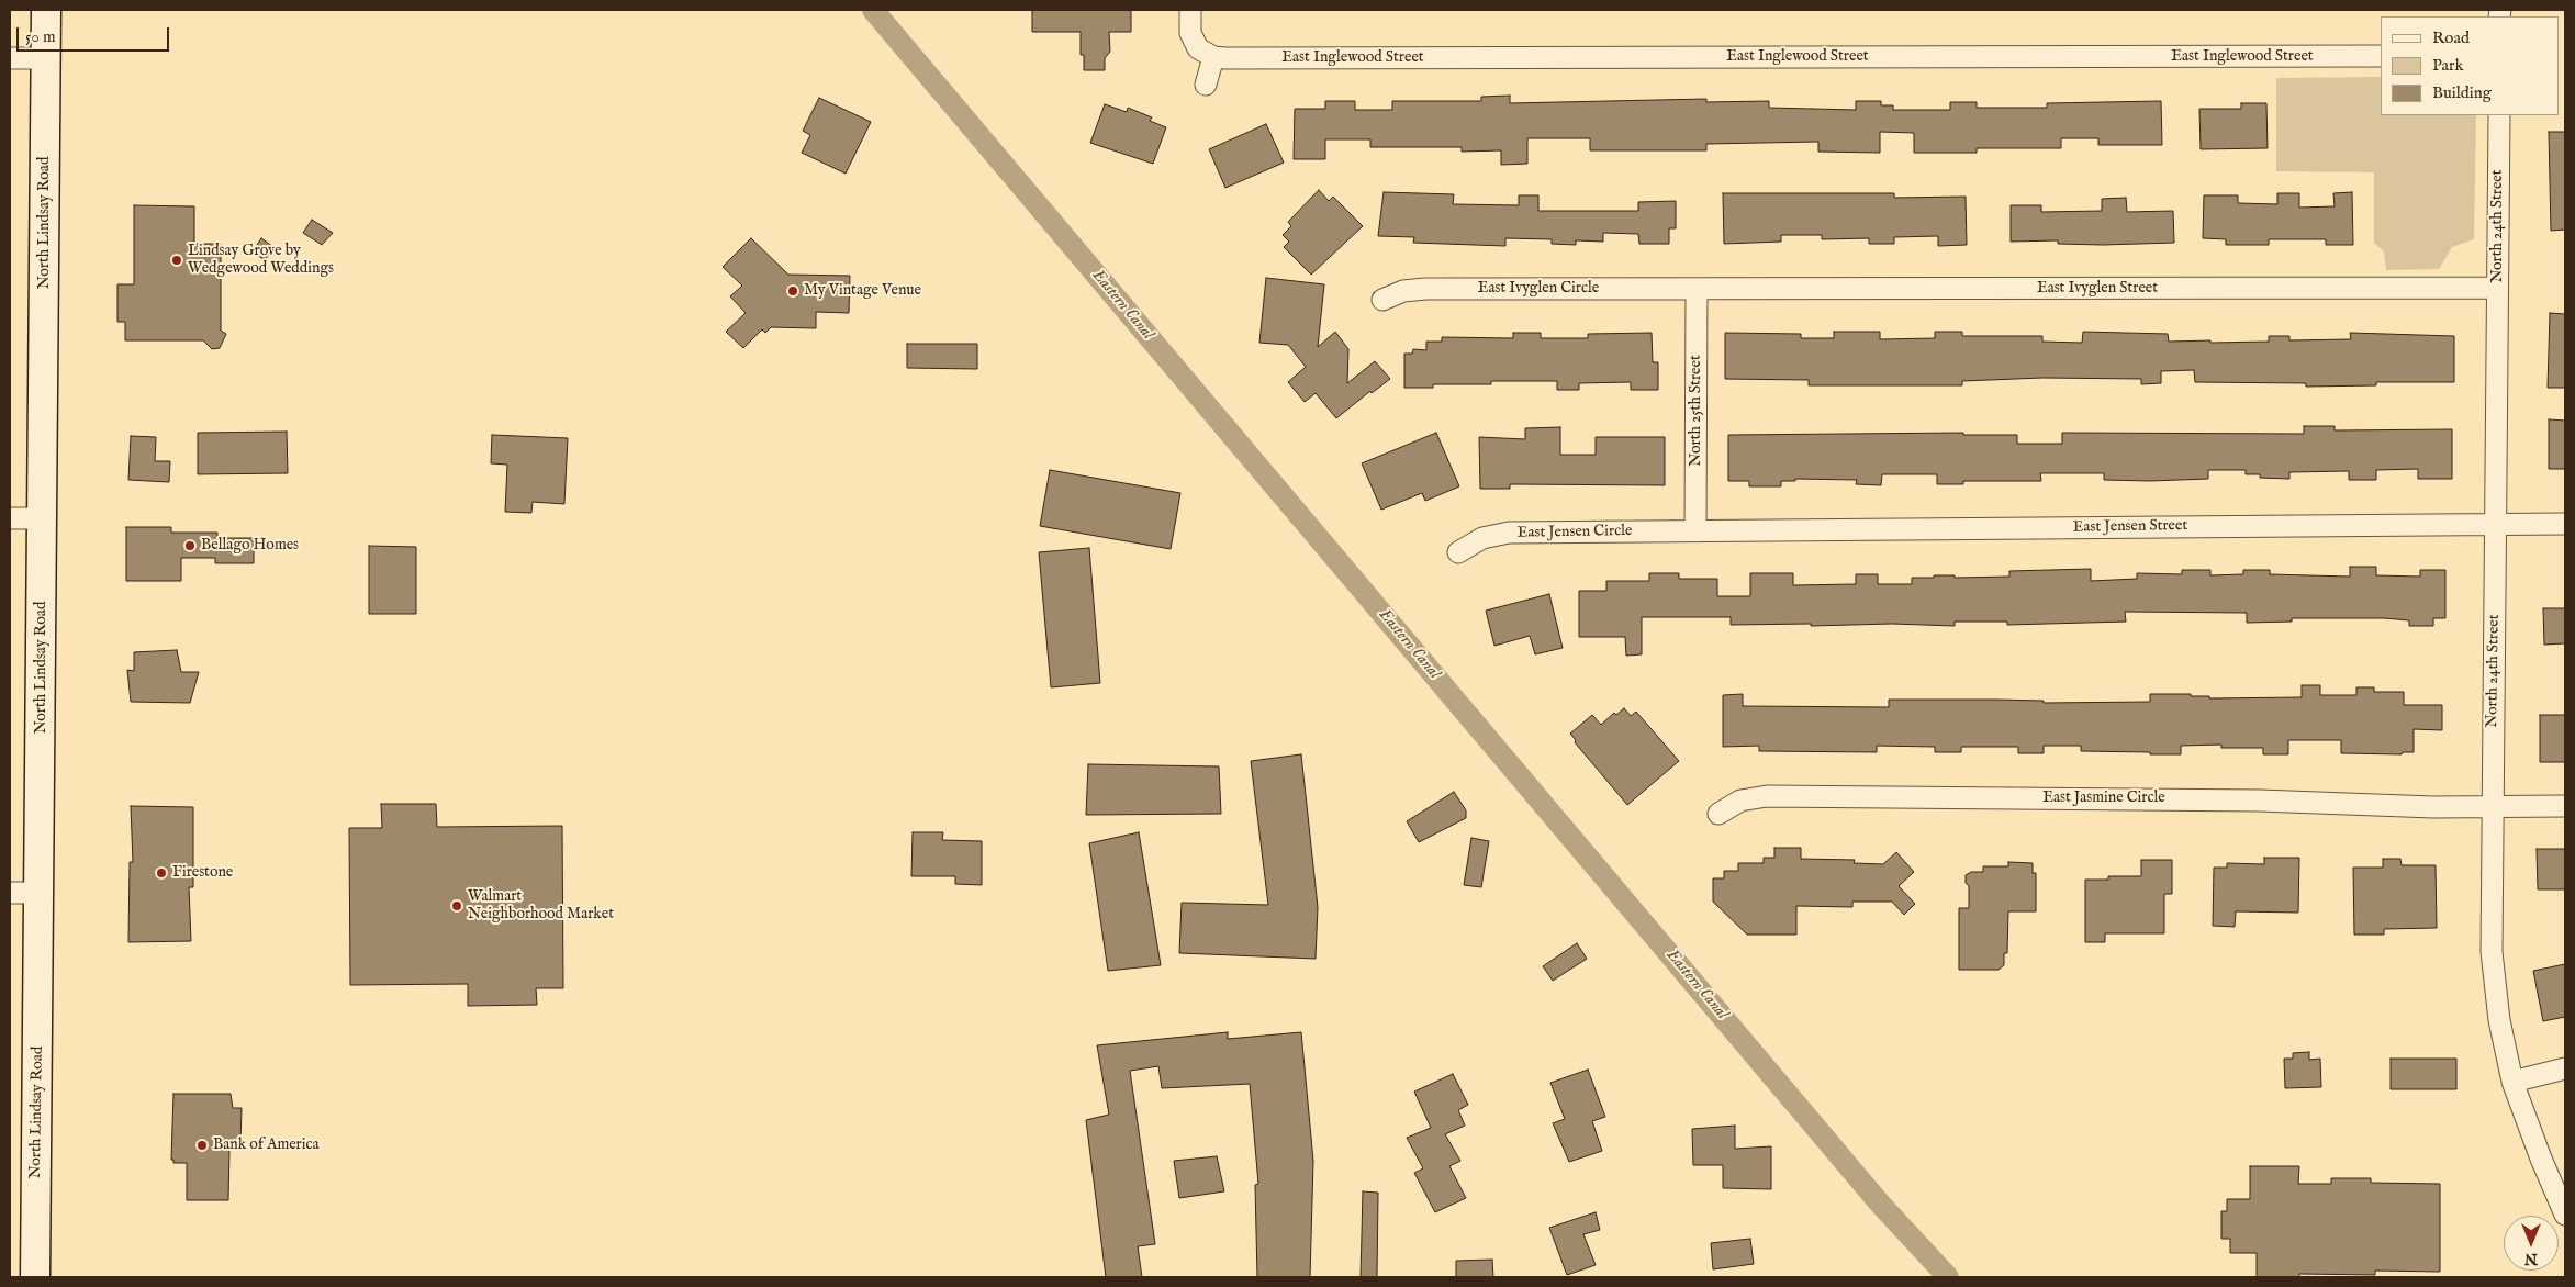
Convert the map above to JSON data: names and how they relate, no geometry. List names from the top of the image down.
{
  "streets": {
    "main road": ["North Lindsay Road"],
    "street": [
      "East Inglewood Street",
      "North 24th Street",
      "East Ivyglen Circle",
      "East Ivyglen Street",
      "North 25th Street",
      "East Jensen Street",
      "East Jensen Circle",
      "East Jasmine Circle"
    ]
  },
  "crossings": [
    ["North 24th Street", "East Ivyglen Street"],
    ["North 24th Street", "East Jensen Street"],
    ["North 24th Street", "East Jasmine Circle"],
    ["East Ivyglen Circle", "East Ivyglen Street"],
    ["East Ivyglen Circle", "North 25th Street"],
    ["East Ivyglen Street", "North 25th Street"],
    ["North 25th Street", "East Jensen Street"],
    ["North 25th Street", "East Jensen Circle"],
    ["East Jensen Street", "East Jensen Circle"]
  ],
  "water": ["Eastern Canal"],
  "places": [
    "Lindsay Grove by Wedgewood Weddings",
    "My Vintage Venue",
    "Bellago Homes",
    "Firestone",
    "Walmart Neighborhood Market",
    "Bank of America"
  ],
  "legend": ["Road", "Park", "Building"],
  "scale_bar": "50 m",
  "north": "bottom"
}
